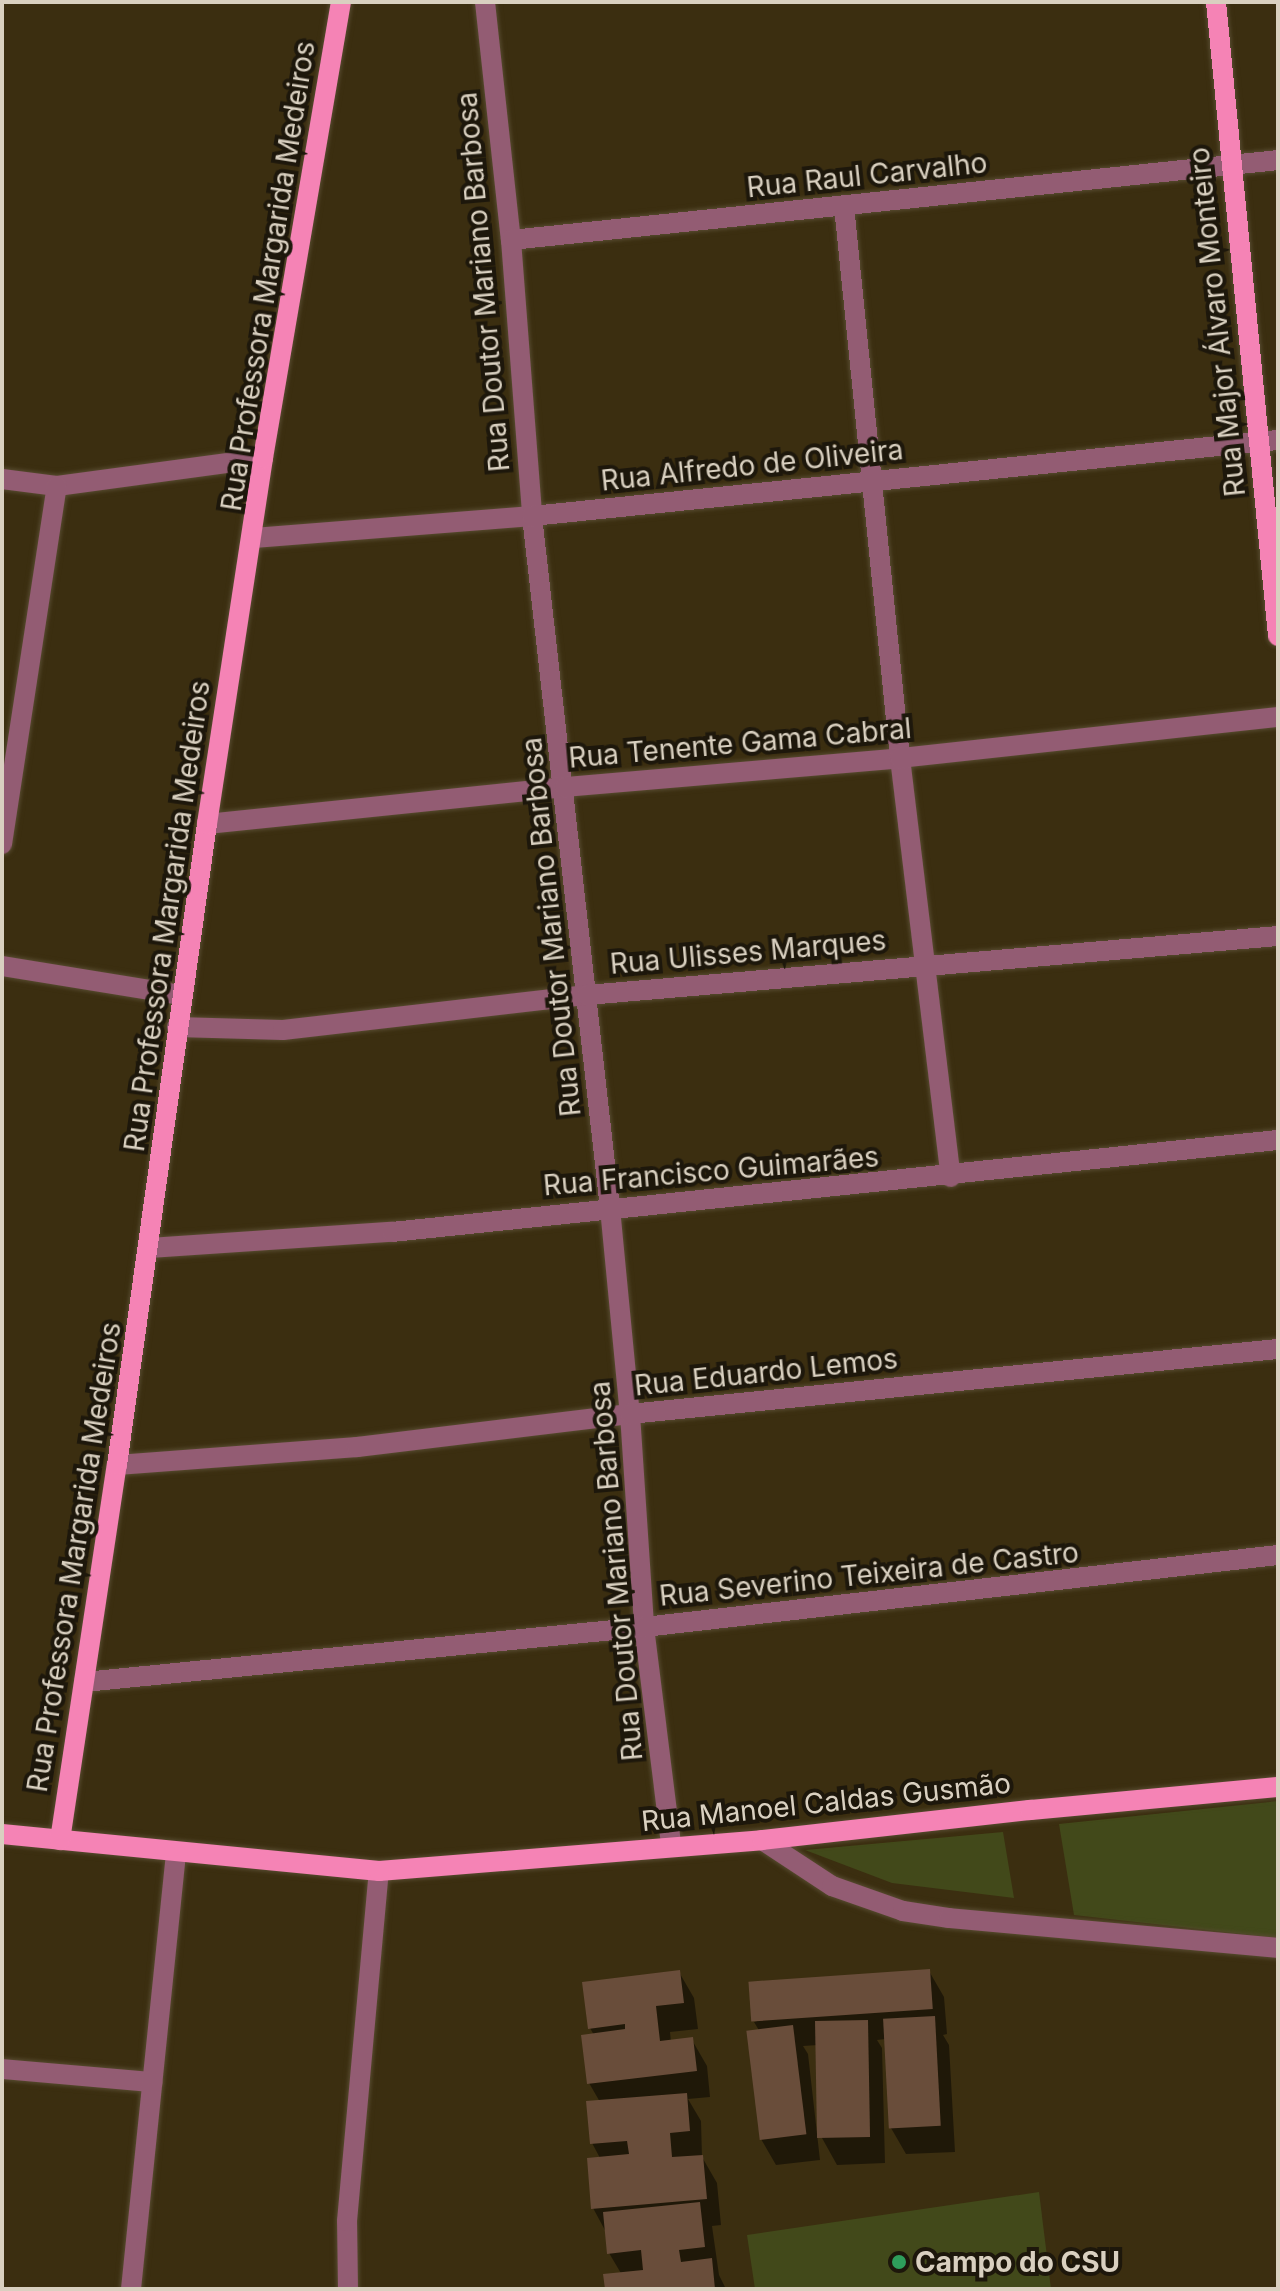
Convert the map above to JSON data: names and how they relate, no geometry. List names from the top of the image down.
{
  "streets": {
    "main road": ["Rua Professora Margarida Medeiros", "Rua Major Álvaro Monteiro", "Rua Manoel Caldas Gusmão"],
    "street": [
      "Rua Raul Carvalho",
      "Rua Doutor Mariano Barbosa",
      "Rua Alfredo de Oliveira",
      "Rua Tenente Gama Cabral",
      "Rua Ulisses Marques",
      "Rua Francisco Guimarães",
      "Rua Eduardo Lemos",
      "Rua Severino Teixeira de Castro"
    ]
  },
  "crossings": [
    ["Rua Raul Carvalho", "Rua Doutor Mariano Barbosa"],
    ["Rua Raul Carvalho", "Rua Major Álvaro Monteiro"],
    ["Rua Professora Margarida Medeiros", "Rua Alfredo de Oliveira"],
    ["Rua Professora Margarida Medeiros", "Rua Tenente Gama Cabral"],
    ["Rua Professora Margarida Medeiros", "Rua Ulisses Marques"],
    ["Rua Professora Margarida Medeiros", "Rua Francisco Guimarães"],
    ["Rua Professora Margarida Medeiros", "Rua Eduardo Lemos"],
    ["Rua Professora Margarida Medeiros", "Rua Severino Teixeira de Castro"],
    ["Rua Professora Margarida Medeiros", "Rua Manoel Caldas Gusmão"],
    ["Rua Doutor Mariano Barbosa", "Rua Alfredo de Oliveira"],
    ["Rua Doutor Mariano Barbosa", "Rua Tenente Gama Cabral"],
    ["Rua Doutor Mariano Barbosa", "Rua Ulisses Marques"],
    ["Rua Doutor Mariano Barbosa", "Rua Francisco Guimarães"],
    ["Rua Doutor Mariano Barbosa", "Rua Eduardo Lemos"],
    ["Rua Doutor Mariano Barbosa", "Rua Severino Teixeira de Castro"],
    ["Rua Doutor Mariano Barbosa", "Rua Manoel Caldas Gusmão"],
    ["Rua Major Álvaro Monteiro", "Rua Alfredo de Oliveira"]
  ],
  "places": ["Campo do CSU"]
}
